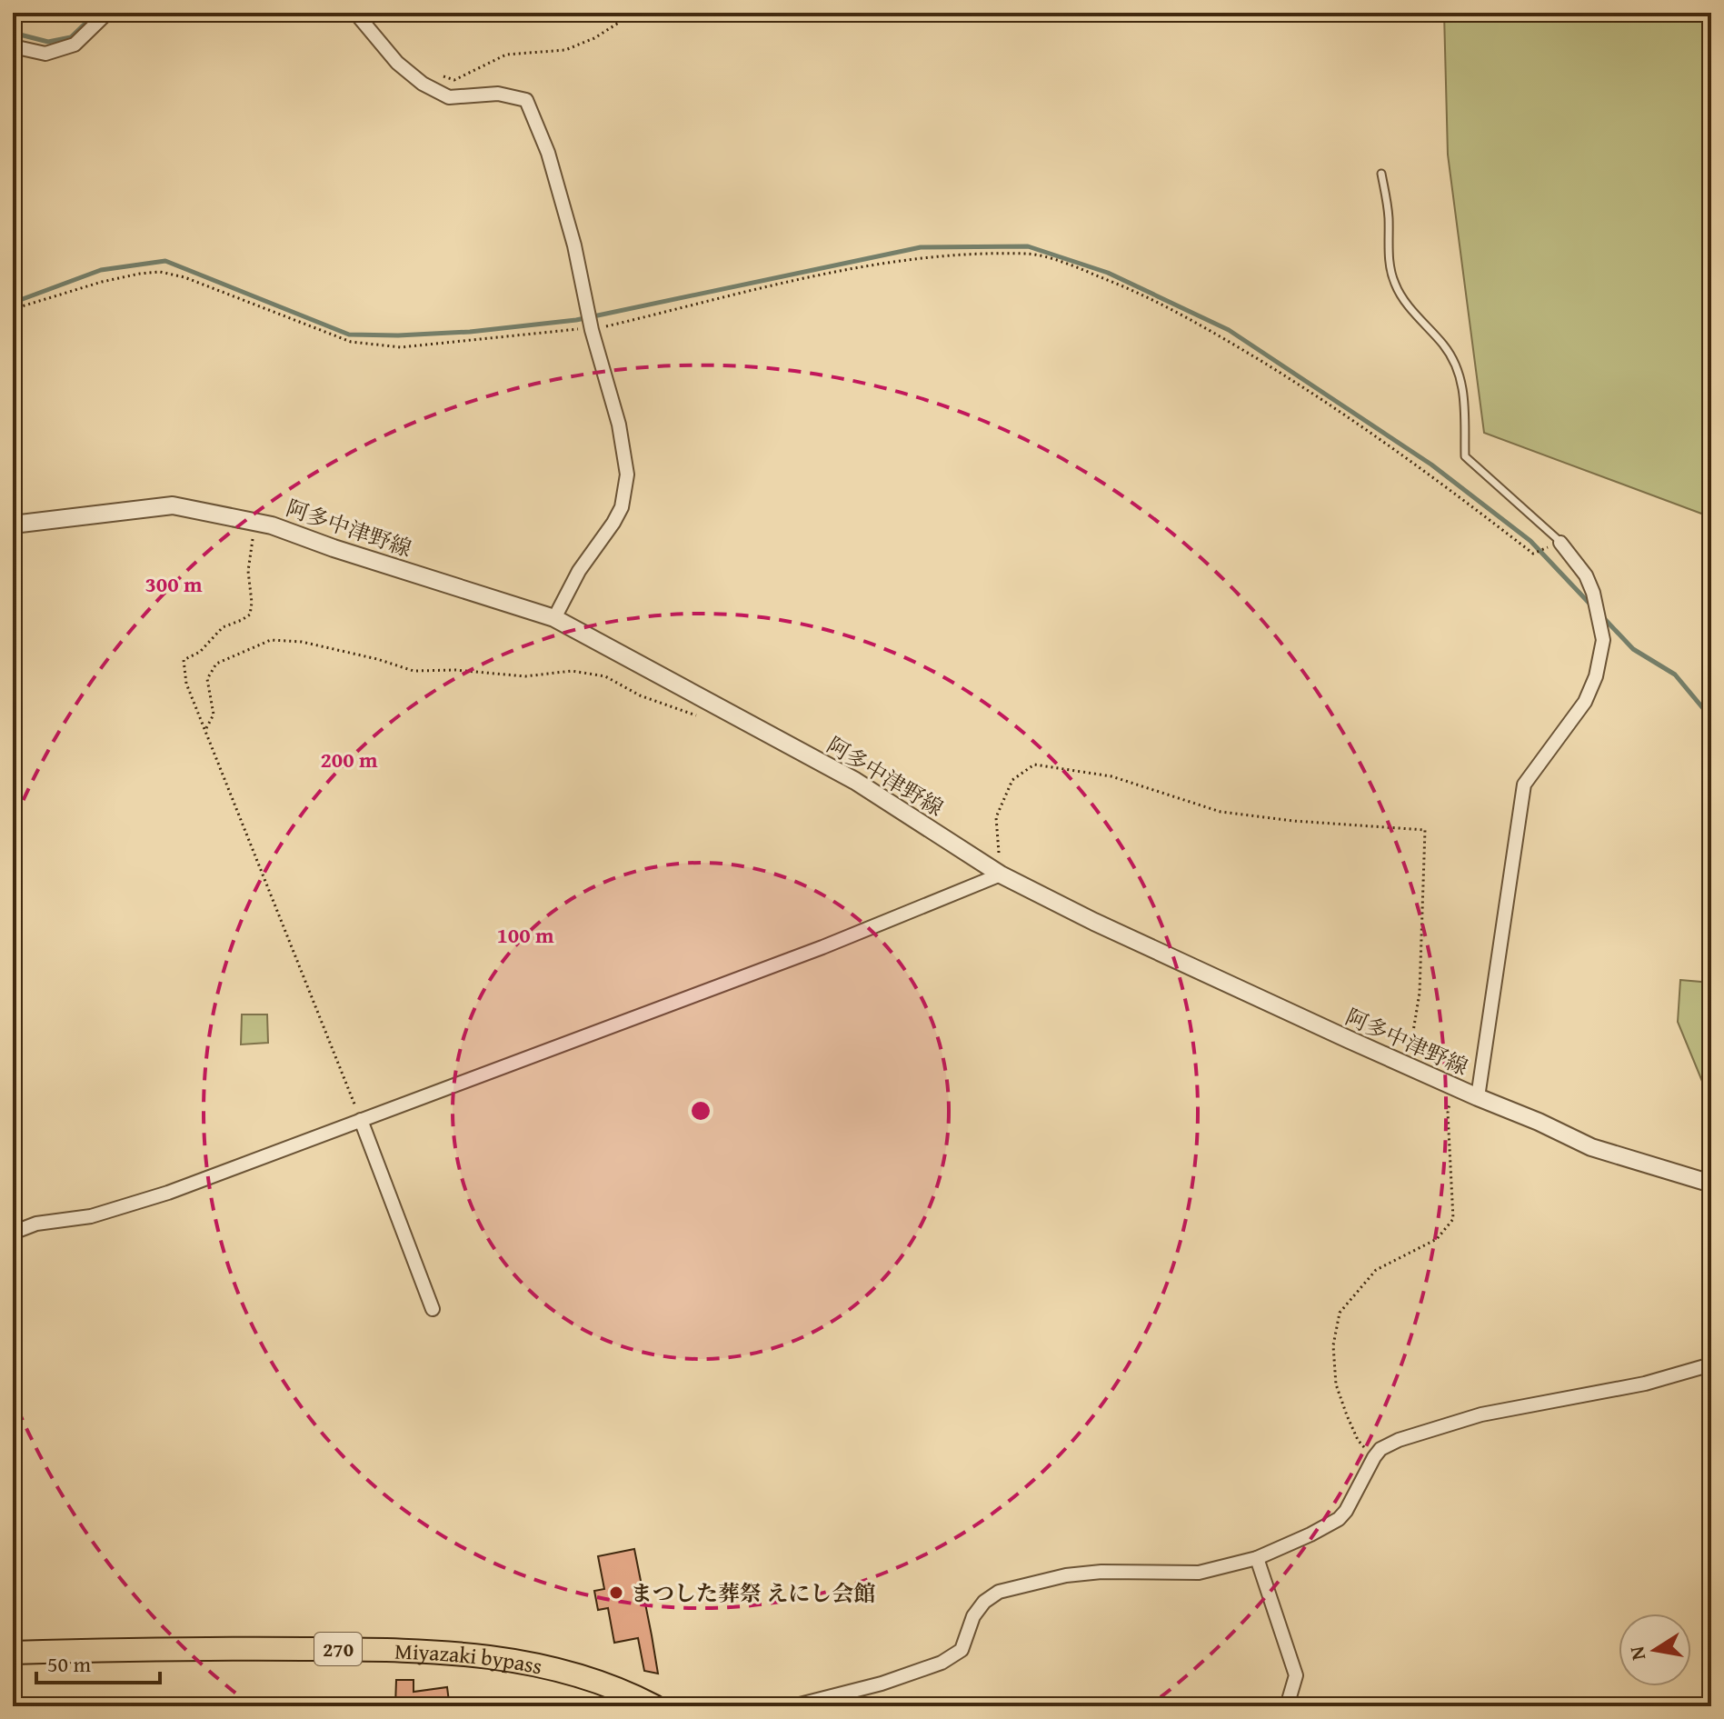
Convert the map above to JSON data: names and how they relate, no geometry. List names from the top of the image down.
{
  "streets": {
    "highway": ["270", "Miyazaki bypass"],
    "street": ["阿多中津野線"]
  },
  "places": ["まつした葬祭 えにし会館"],
  "scale_bar": "50 m",
  "north": "left",
  "rings": ["300 m", "200 m", "100 m"]
}
